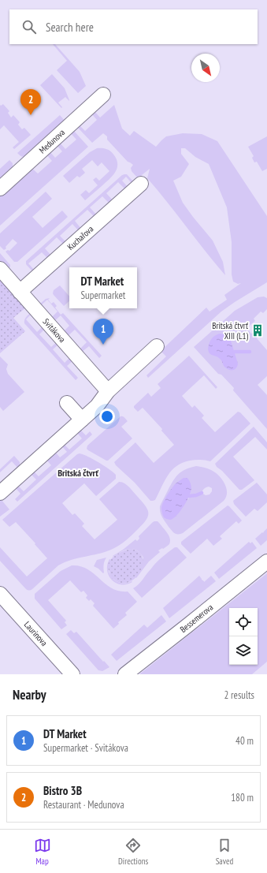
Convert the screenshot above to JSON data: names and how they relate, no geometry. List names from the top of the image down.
{
  "streets": {
    "street": [
      "Medunova",
      "Kuchařova",
      "Svitákova",
      "Bessemerova",
      "Laurinova"
    ]
  },
  "crossings": [
    ["Kuchařova", "Svitákova"]
  ],
  "districts": ["Britská čtvrť"],
  "places": {
    "building": ["Britská čtvrť XIII (L1)"]
  },
  "north": "bottom right",
  "page": {
    "search": "Search here",
    "pins": ["2", "1"],
    "popup": ["DT Market", "Supermarket"],
    "heading": ["Nearby", "2 results"],
    "list": [
      {
        "mark": "1",
        "name": "DT Market",
        "note": "Supermarket · Svitákova",
        "value": "40 m"
      },
      {
        "mark": "2",
        "name": "Bistro 3B",
        "note": "Restaurant · Medunova",
        "value": "180 m"
      }
    ],
    "nav": ["Map", "Directions", "Saved"]
  }
}
